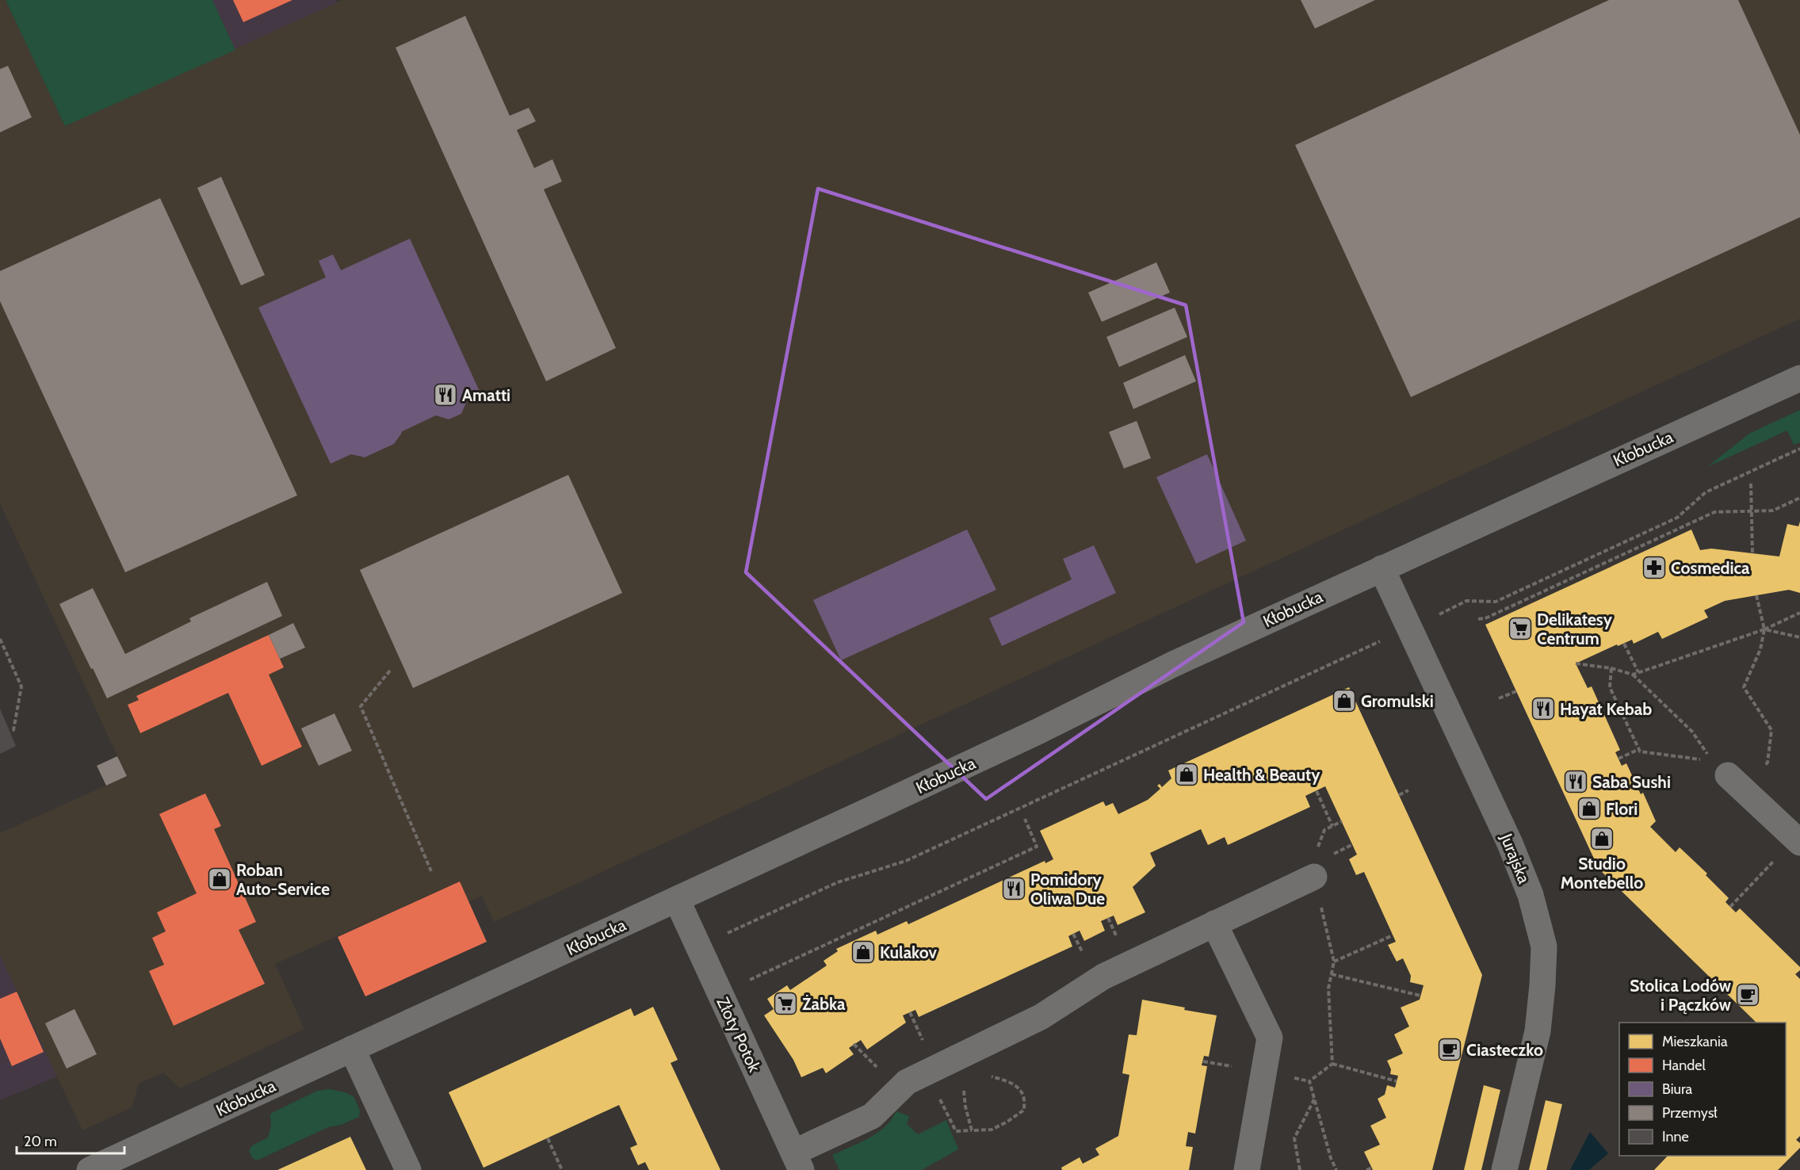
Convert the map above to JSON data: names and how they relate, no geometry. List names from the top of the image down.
{
  "streets": {
    "street": ["Kłobucka", "Jurajska", "Złoty Potok"]
  },
  "crossings": [
    ["Kłobucka", "Jurajska"],
    ["Kłobucka", "Złoty Potok"]
  ],
  "places": {
    "restaurant": [
      "Amatti",
      "Hayat Kebab",
      "Saba Sushi",
      "Pomidory Oliwa Due"
    ],
    "pharmacy": ["Cosmedica"],
    "supermarket": ["Delikatesy Centrum", "Żabka"],
    "shop": [
      "Gromulski",
      "Health & Beauty",
      "Flori",
      "Studio Montebello",
      "Roban Auto-Service",
      "Kulakov"
    ],
    "cafe": ["Stolica Lodów i Pączków", "Ciasteczko"]
  },
  "legend": [
    "Mieszkania",
    "Handel",
    "Biura",
    "Przemysł",
    "Inne"
  ],
  "scale_bar": "20 m"
}
